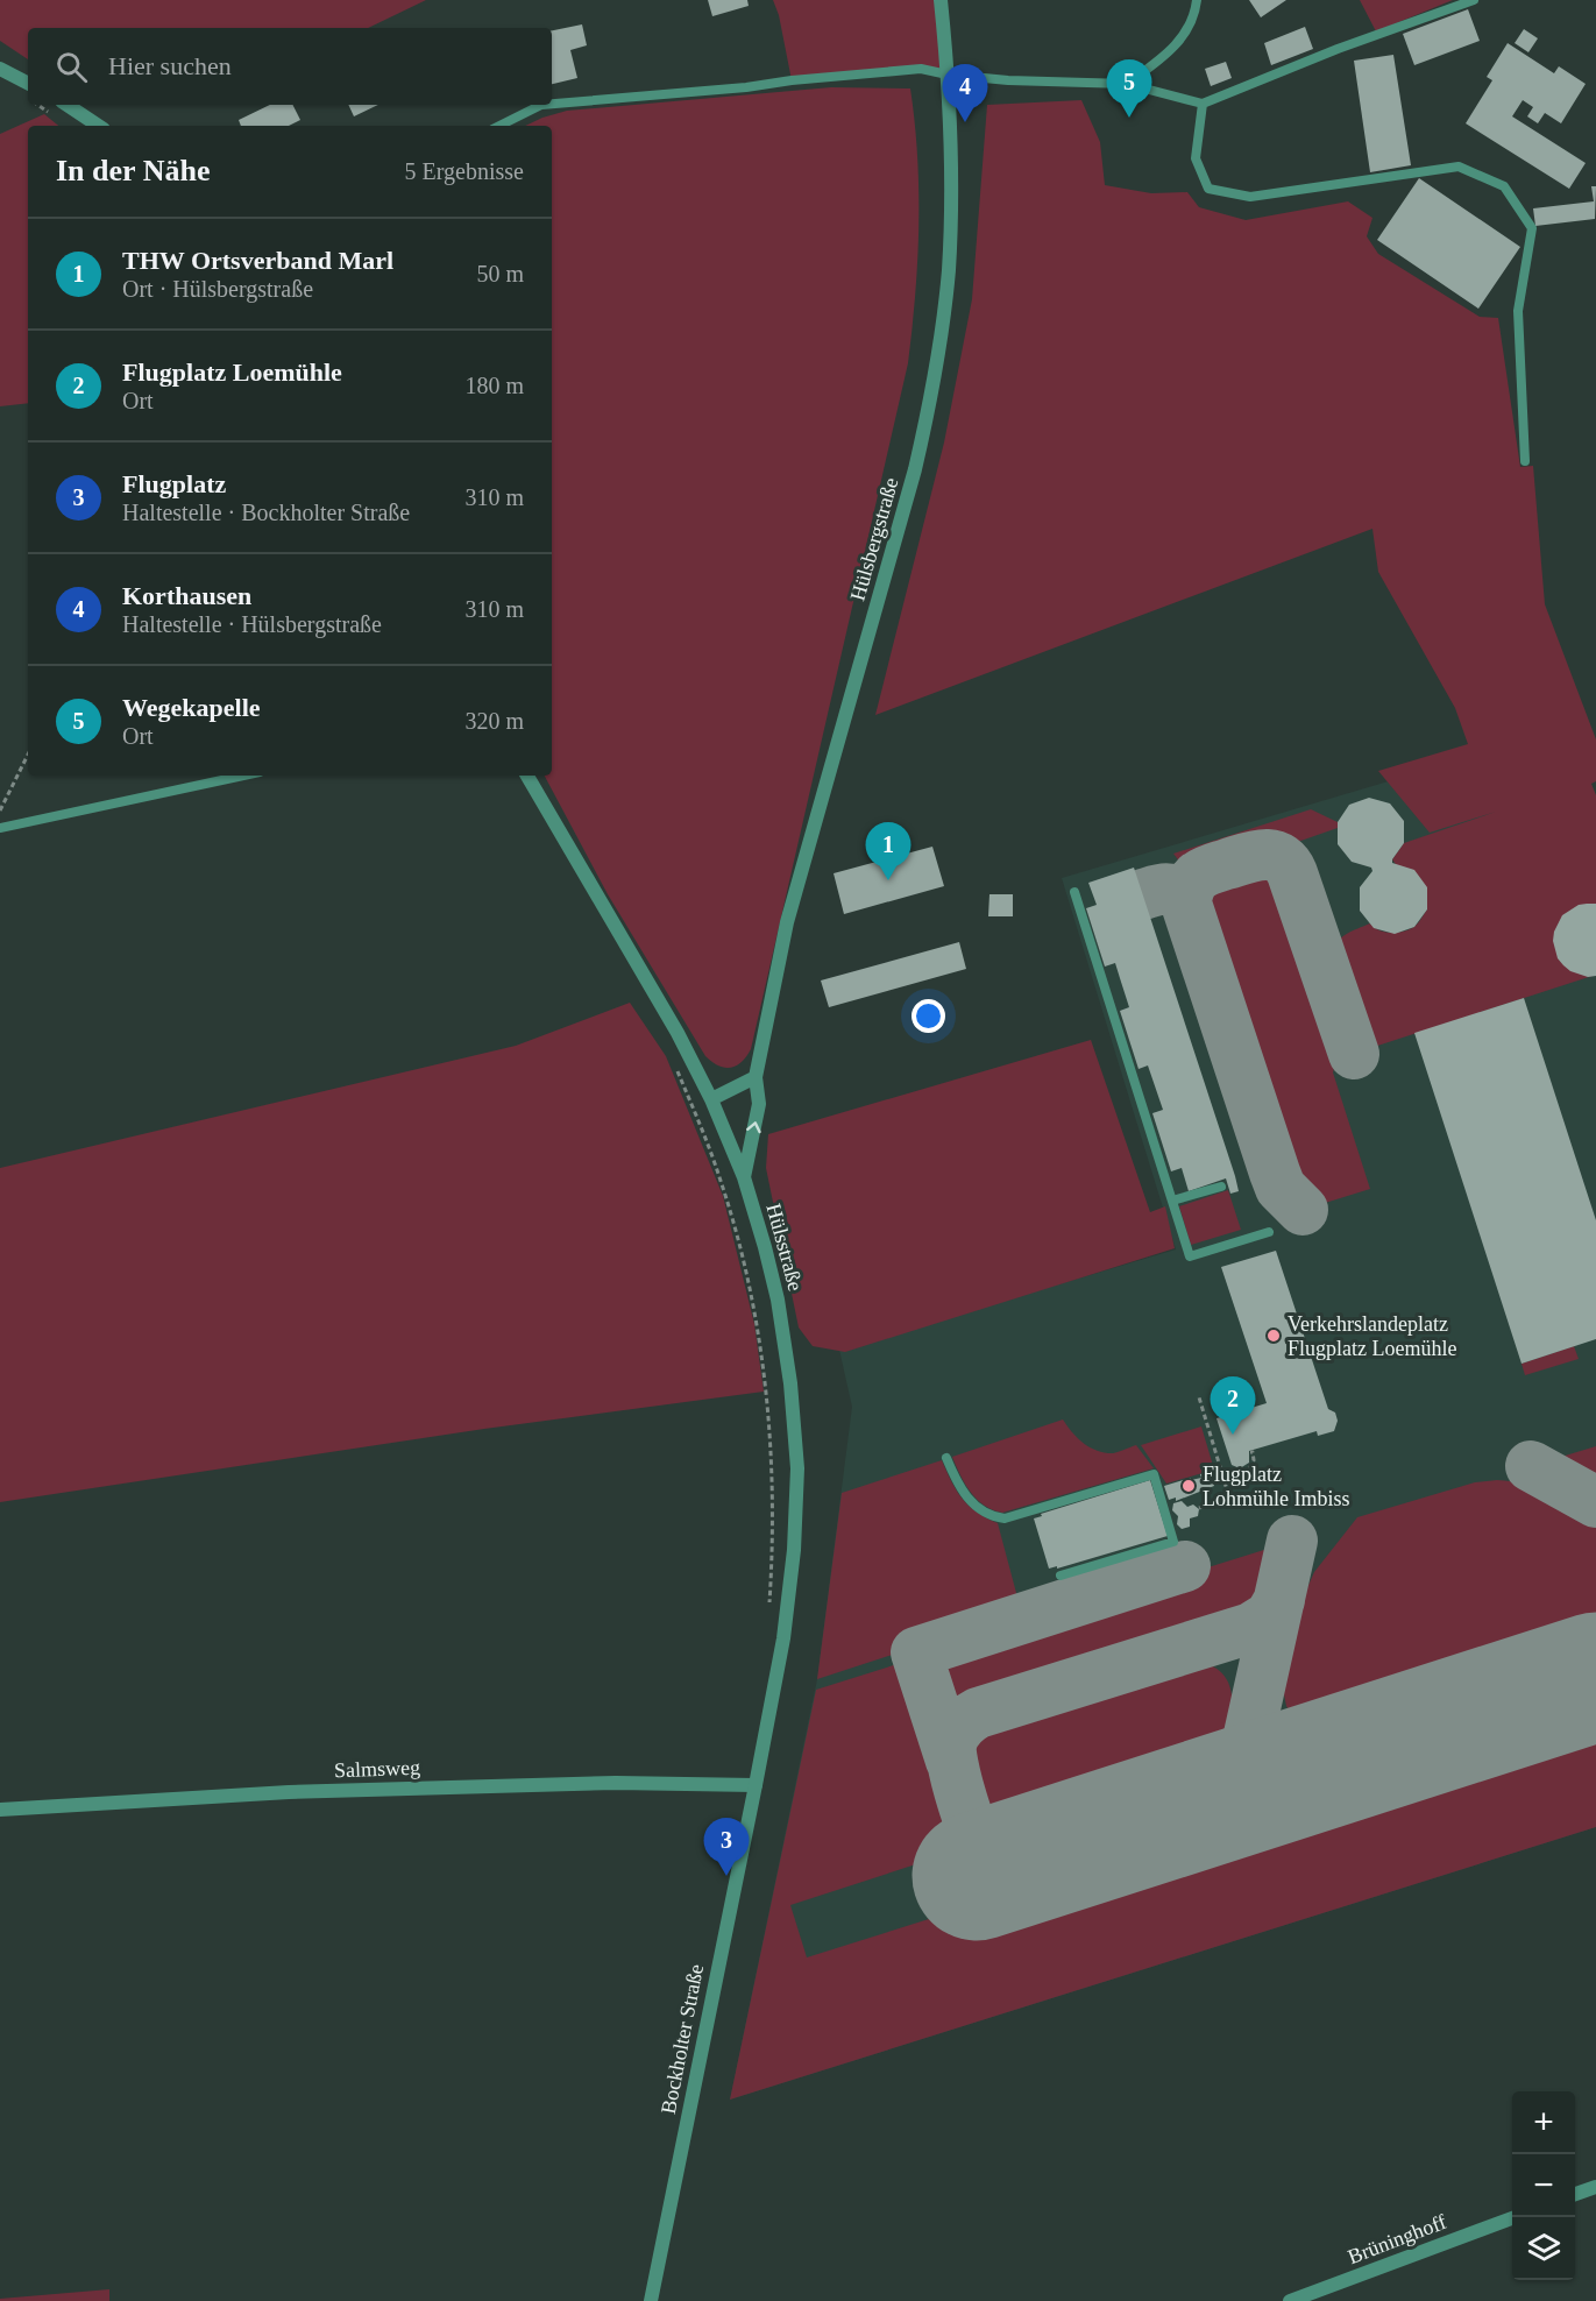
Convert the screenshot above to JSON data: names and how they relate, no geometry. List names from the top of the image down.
{
  "streets": {
    "street": [
      "Hülsbergstraße",
      "Hülsstraße",
      "Salmsweg",
      "Bockholter Straße",
      "Brüninghoff"
    ]
  },
  "crossings": [
    ["Hülsbergstraße", "Hülsstraße"],
    ["Hülsstraße", "Salmsweg"],
    ["Hülsstraße", "Bockholter Straße"],
    ["Salmsweg", "Bockholter Straße"]
  ],
  "places": ["Verkehrslandeplatz Flugplatz Loemühle", "Flugplatz Lohmühle Imbiss"],
  "page": {
    "search": "Hier suchen",
    "pins": [
      "5",
      "4",
      "1",
      "2",
      "3"
    ],
    "heading": ["In der Nähe", "5 Ergebnisse"],
    "list": [
      {
        "mark": "1",
        "name": "THW Ortsverband Marl",
        "note": "Ort · Hülsbergstraße",
        "value": "50 m"
      },
      {
        "mark": "2",
        "name": "Flugplatz Loemühle",
        "note": "Ort",
        "value": "180 m"
      },
      {
        "mark": "3",
        "name": "Flugplatz",
        "note": "Haltestelle · Bockholter Straße",
        "value": "310 m"
      },
      {
        "mark": "4",
        "name": "Korthausen",
        "note": "Haltestelle · Hülsbergstraße",
        "value": "310 m"
      },
      {
        "mark": "5",
        "name": "Wegekapelle",
        "note": "Ort",
        "value": "320 m"
      }
    ],
    "map_buttons": ["+", "−"]
  }
}
